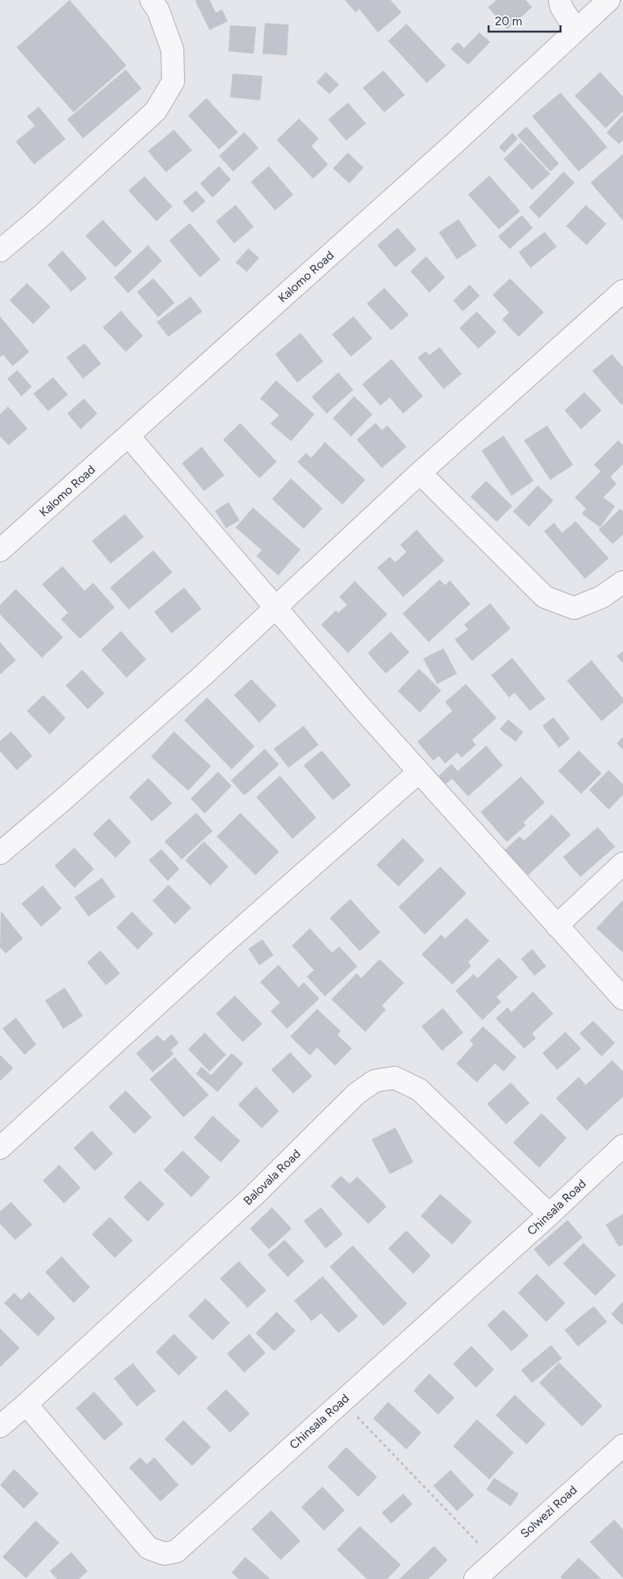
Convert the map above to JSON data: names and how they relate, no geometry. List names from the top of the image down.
{
  "streets": {
    "street": [
      "Kalomo Road",
      "Balovala Road",
      "Chinsala Road",
      "Solwezi Road"
    ]
  },
  "crossings": [
    ["Balovala Road", "Chinsala Road"]
  ],
  "scale_bar": "20 m"
}
